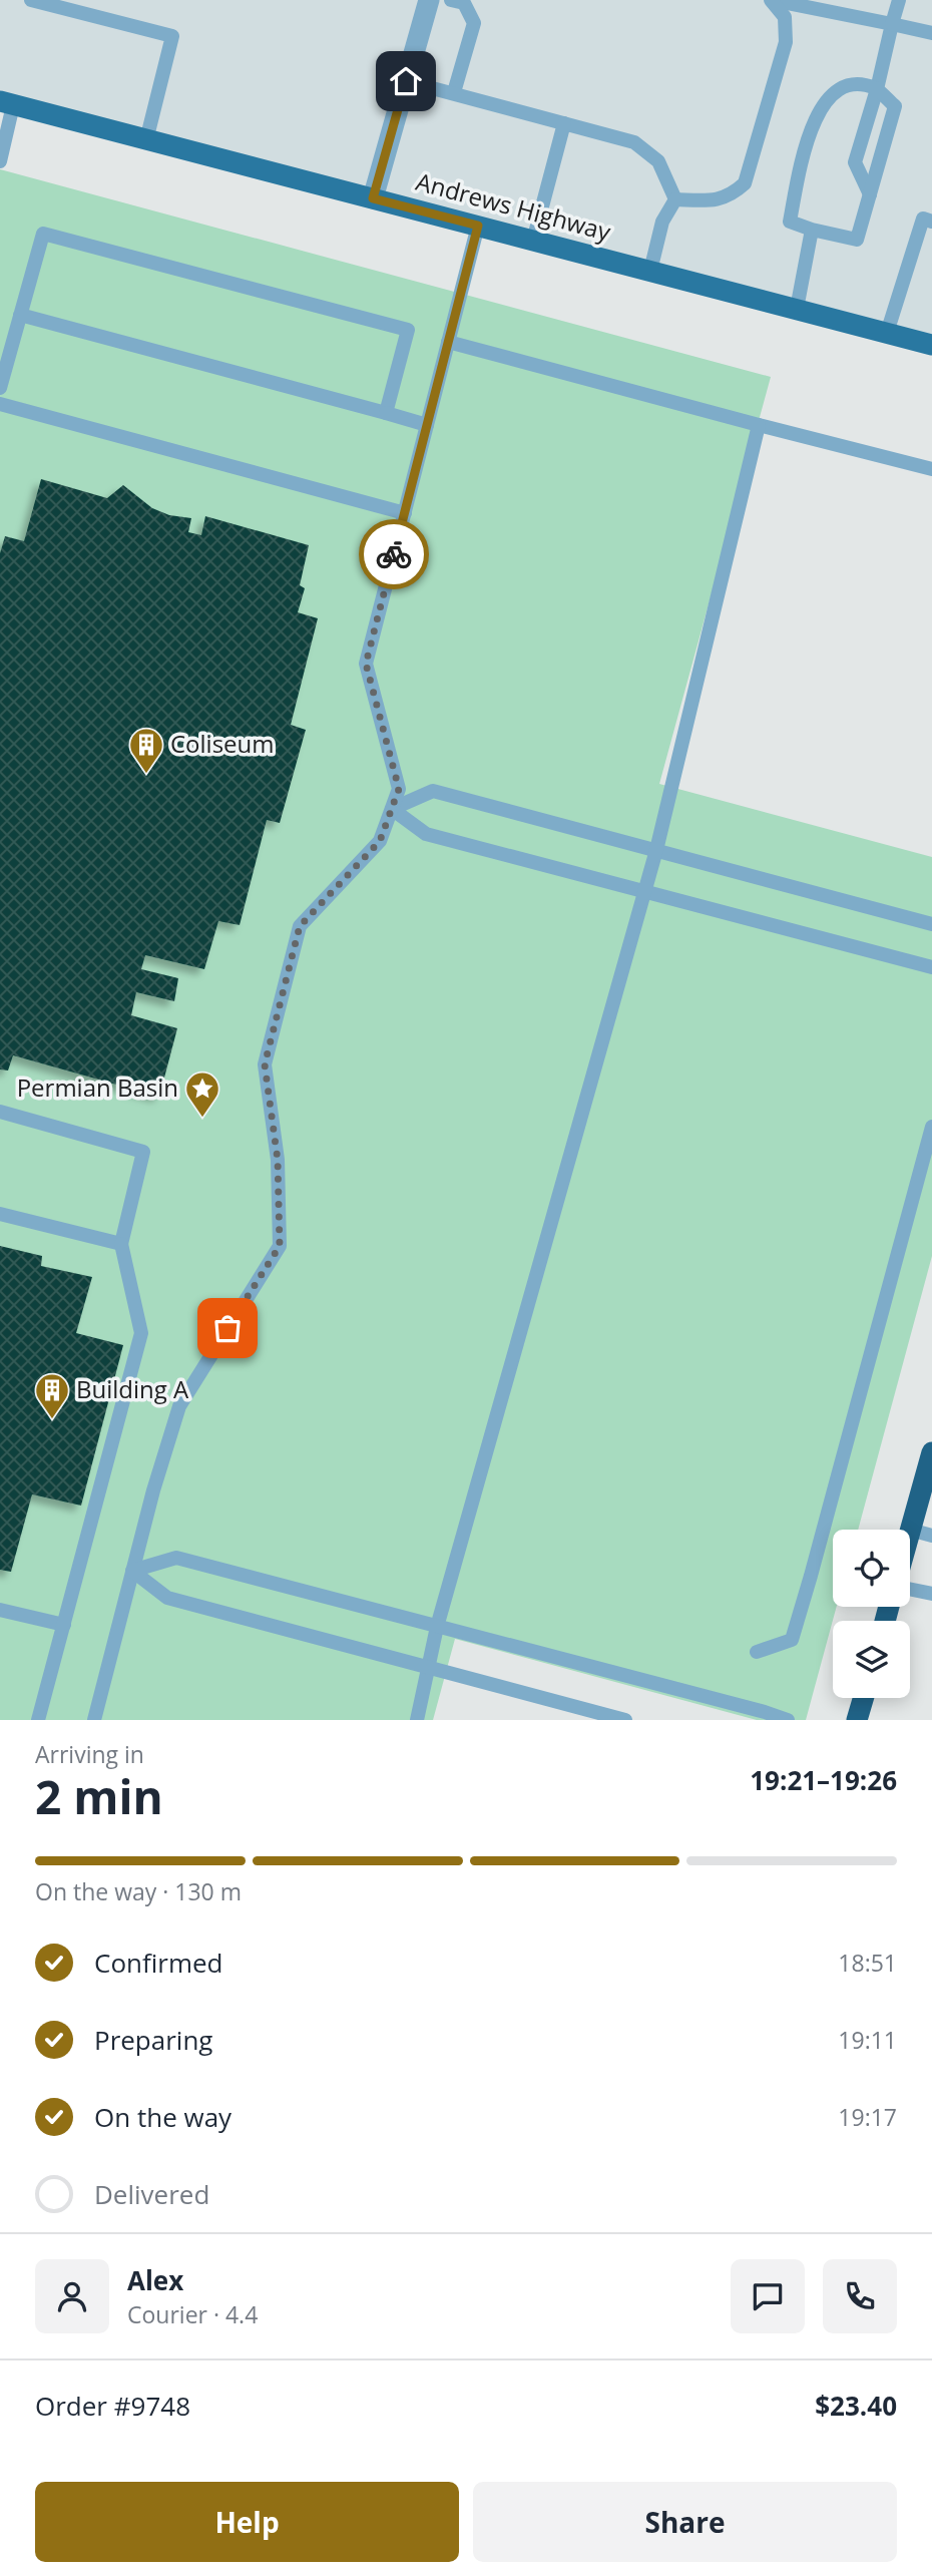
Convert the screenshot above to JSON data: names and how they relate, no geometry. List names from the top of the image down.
{
  "streets": {
    "main road": ["Andrews Highway"]
  },
  "places": {
    "building": ["Coliseum", "Building A"],
    "place": ["Permian Basin"]
  },
  "page": {
    "heading": ["2 min", "Arriving in", "19:21–19:26"],
    "panel": [
      "Alex",
      "Courier · 4.4",
      "Order #9748",
      "$23.40"
    ],
    "bar": "On the way · 130 m",
    "list": [
      ["Confirmed", "18:51"],
      ["Preparing", "19:11"],
      ["On the way", "19:17"],
      "Delivered"
    ],
    "buttons": ["Help", "Share"]
  }
}
